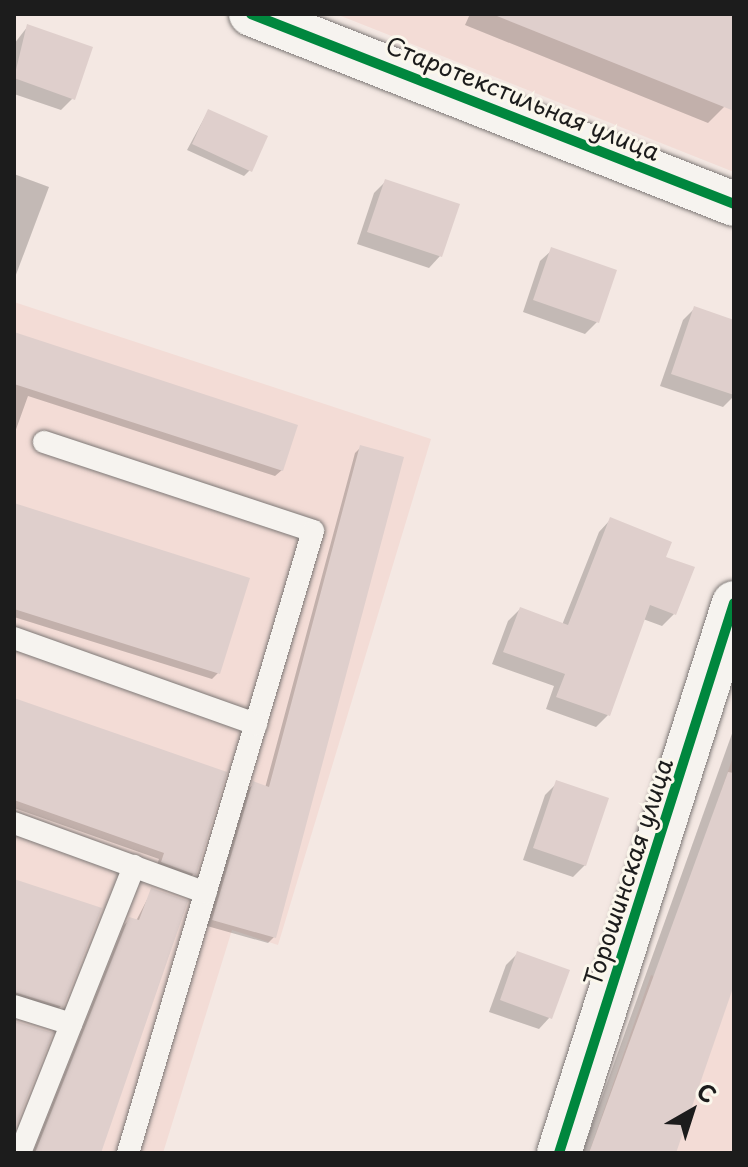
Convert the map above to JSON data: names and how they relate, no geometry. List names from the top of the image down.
{
  "streets": {
    "street": ["Старотекстильная улица", "Торошинская улица"]
  },
  "north": "top right"
}
